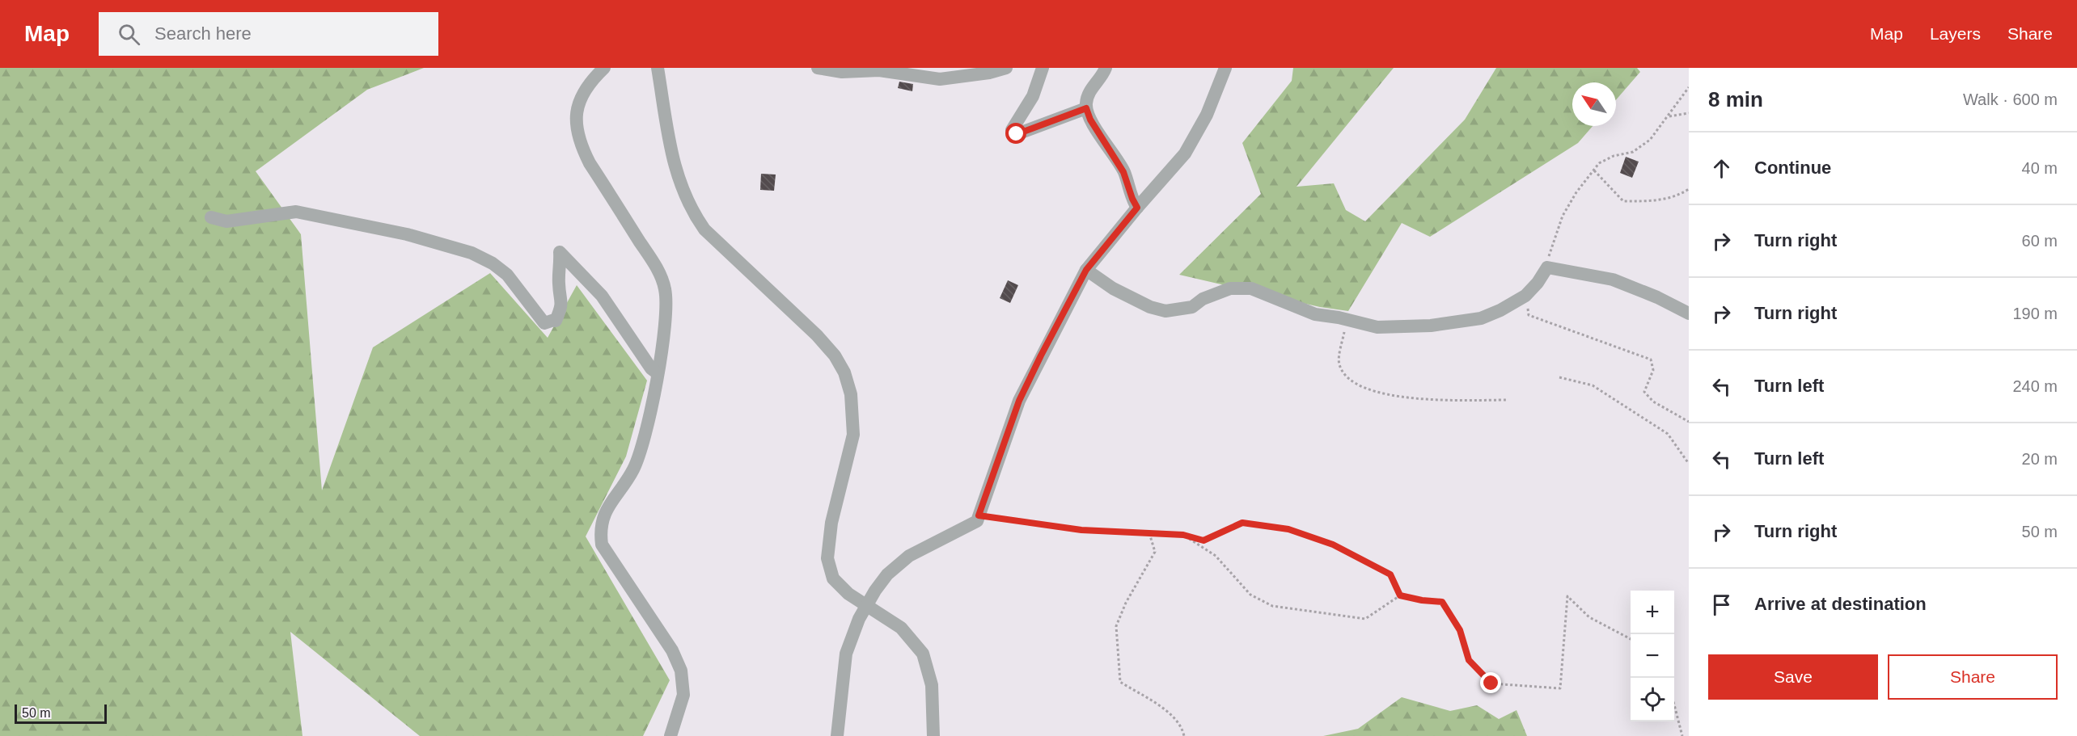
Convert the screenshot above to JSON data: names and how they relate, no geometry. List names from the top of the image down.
{
  "scale_bar": "50 m",
  "north": "top left",
  "page": {
    "header": "Map",
    "search": "Search here",
    "nav": ["Map", "Layers", "Share"],
    "heading": ["8 min", "Walk · 600 m"],
    "list": [
      ["Continue", "40 m"],
      ["Turn right", "60 m"],
      ["Turn right", "190 m"],
      ["Turn left", "240 m"],
      ["Turn left", "20 m"],
      ["Turn right", "50 m"],
      "Arrive at destination"
    ],
    "map_buttons": ["+", "−"],
    "buttons": ["Save", "Share"],
    "scale": "50 m"
  }
}
